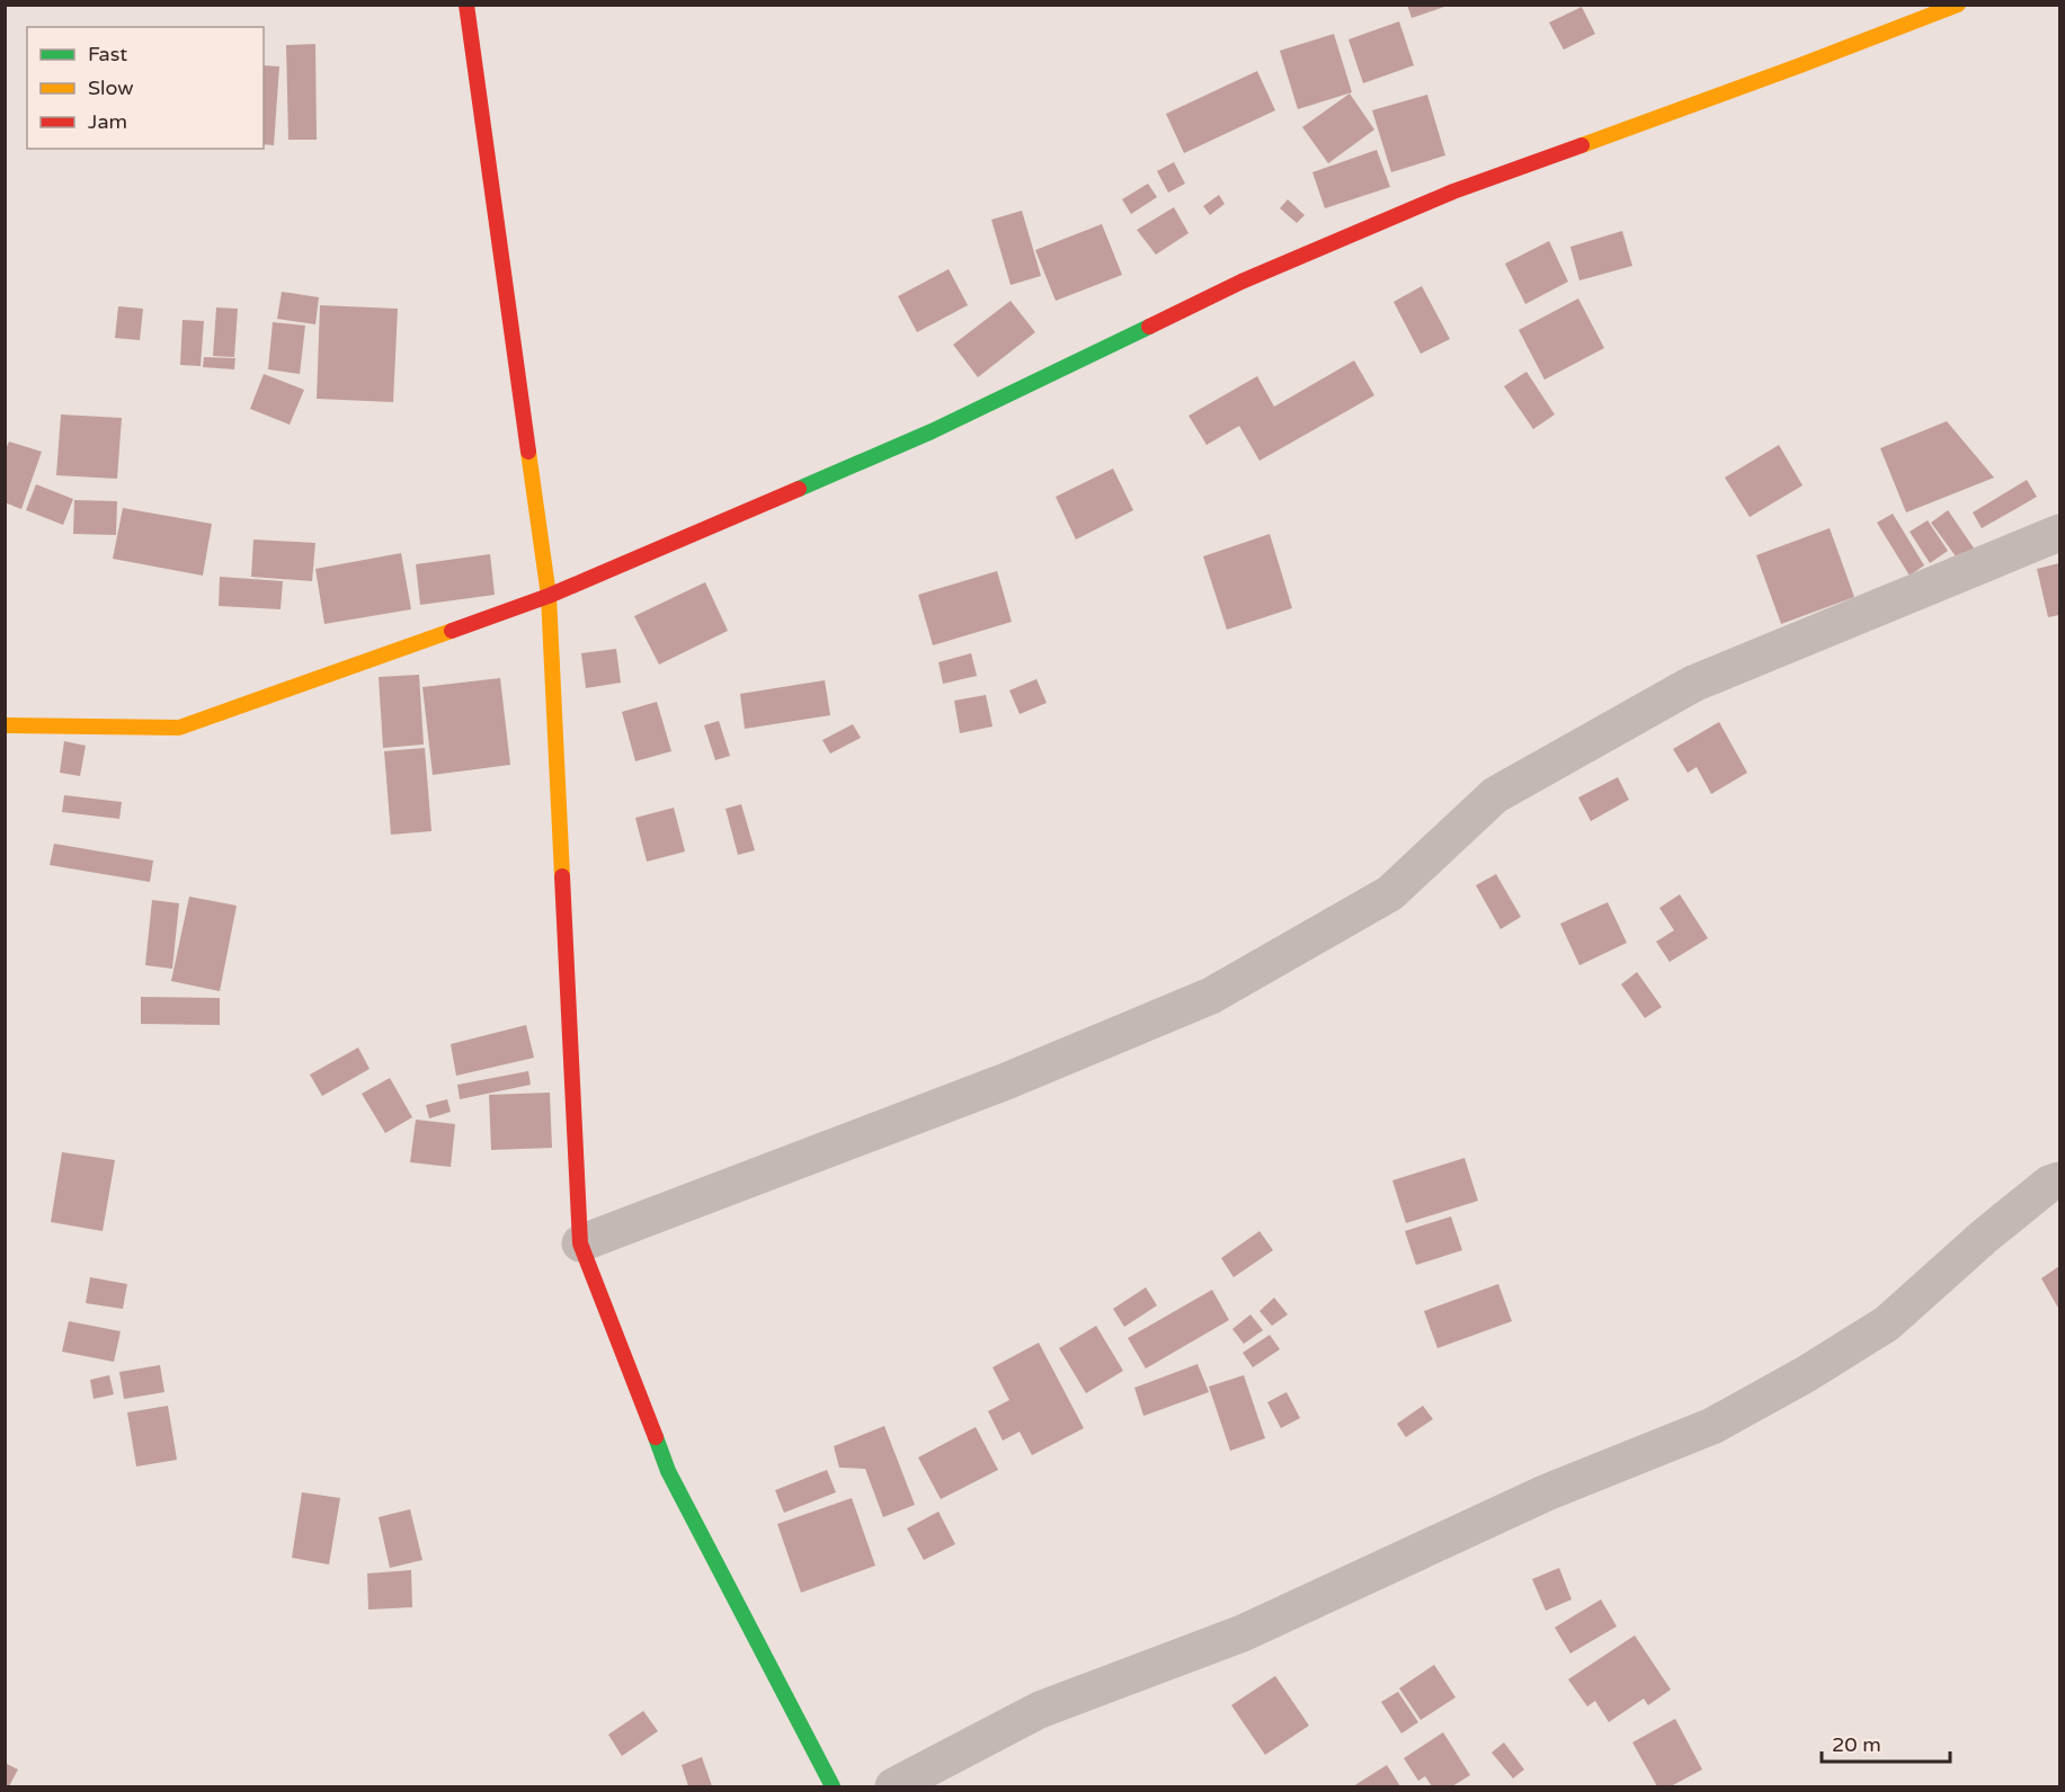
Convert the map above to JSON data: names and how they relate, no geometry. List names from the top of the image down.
{
  "legend": ["Fast", "Slow", "Jam"],
  "scale_bar": "20 m"
}
